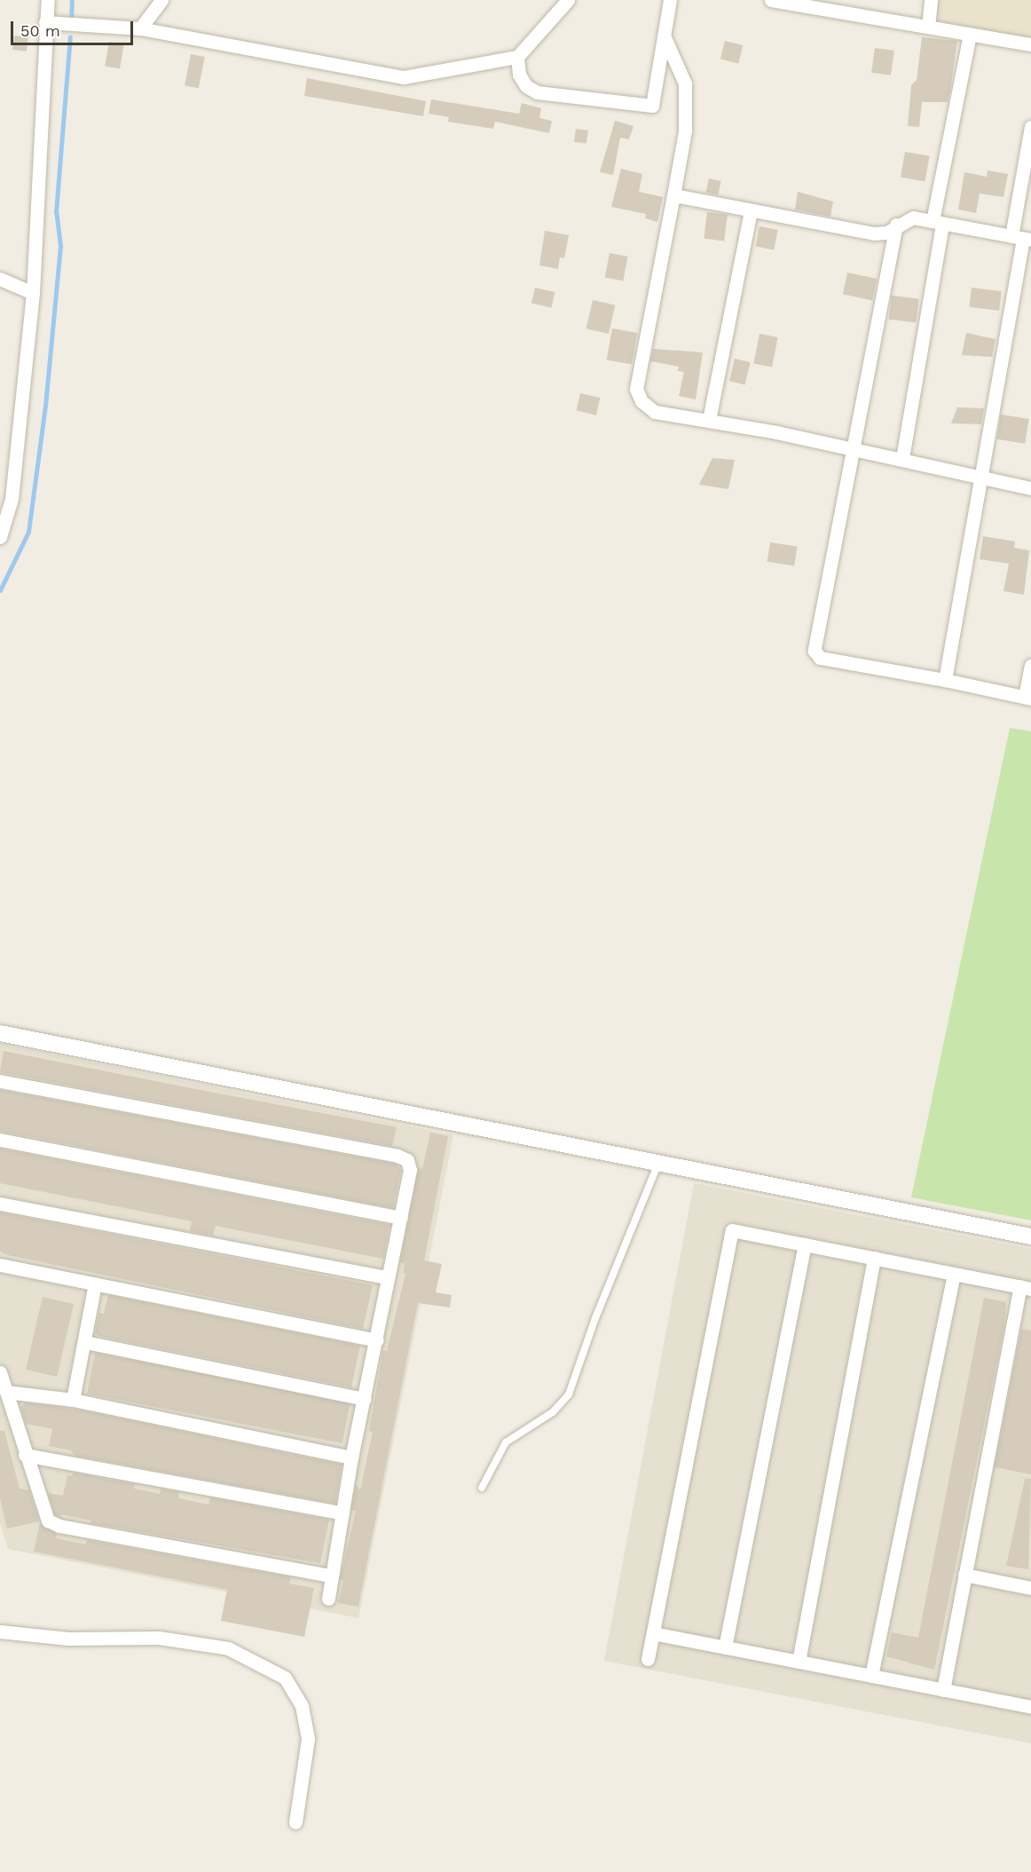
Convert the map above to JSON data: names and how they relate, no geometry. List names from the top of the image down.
{
  "scale_bar": "50 m"
}
